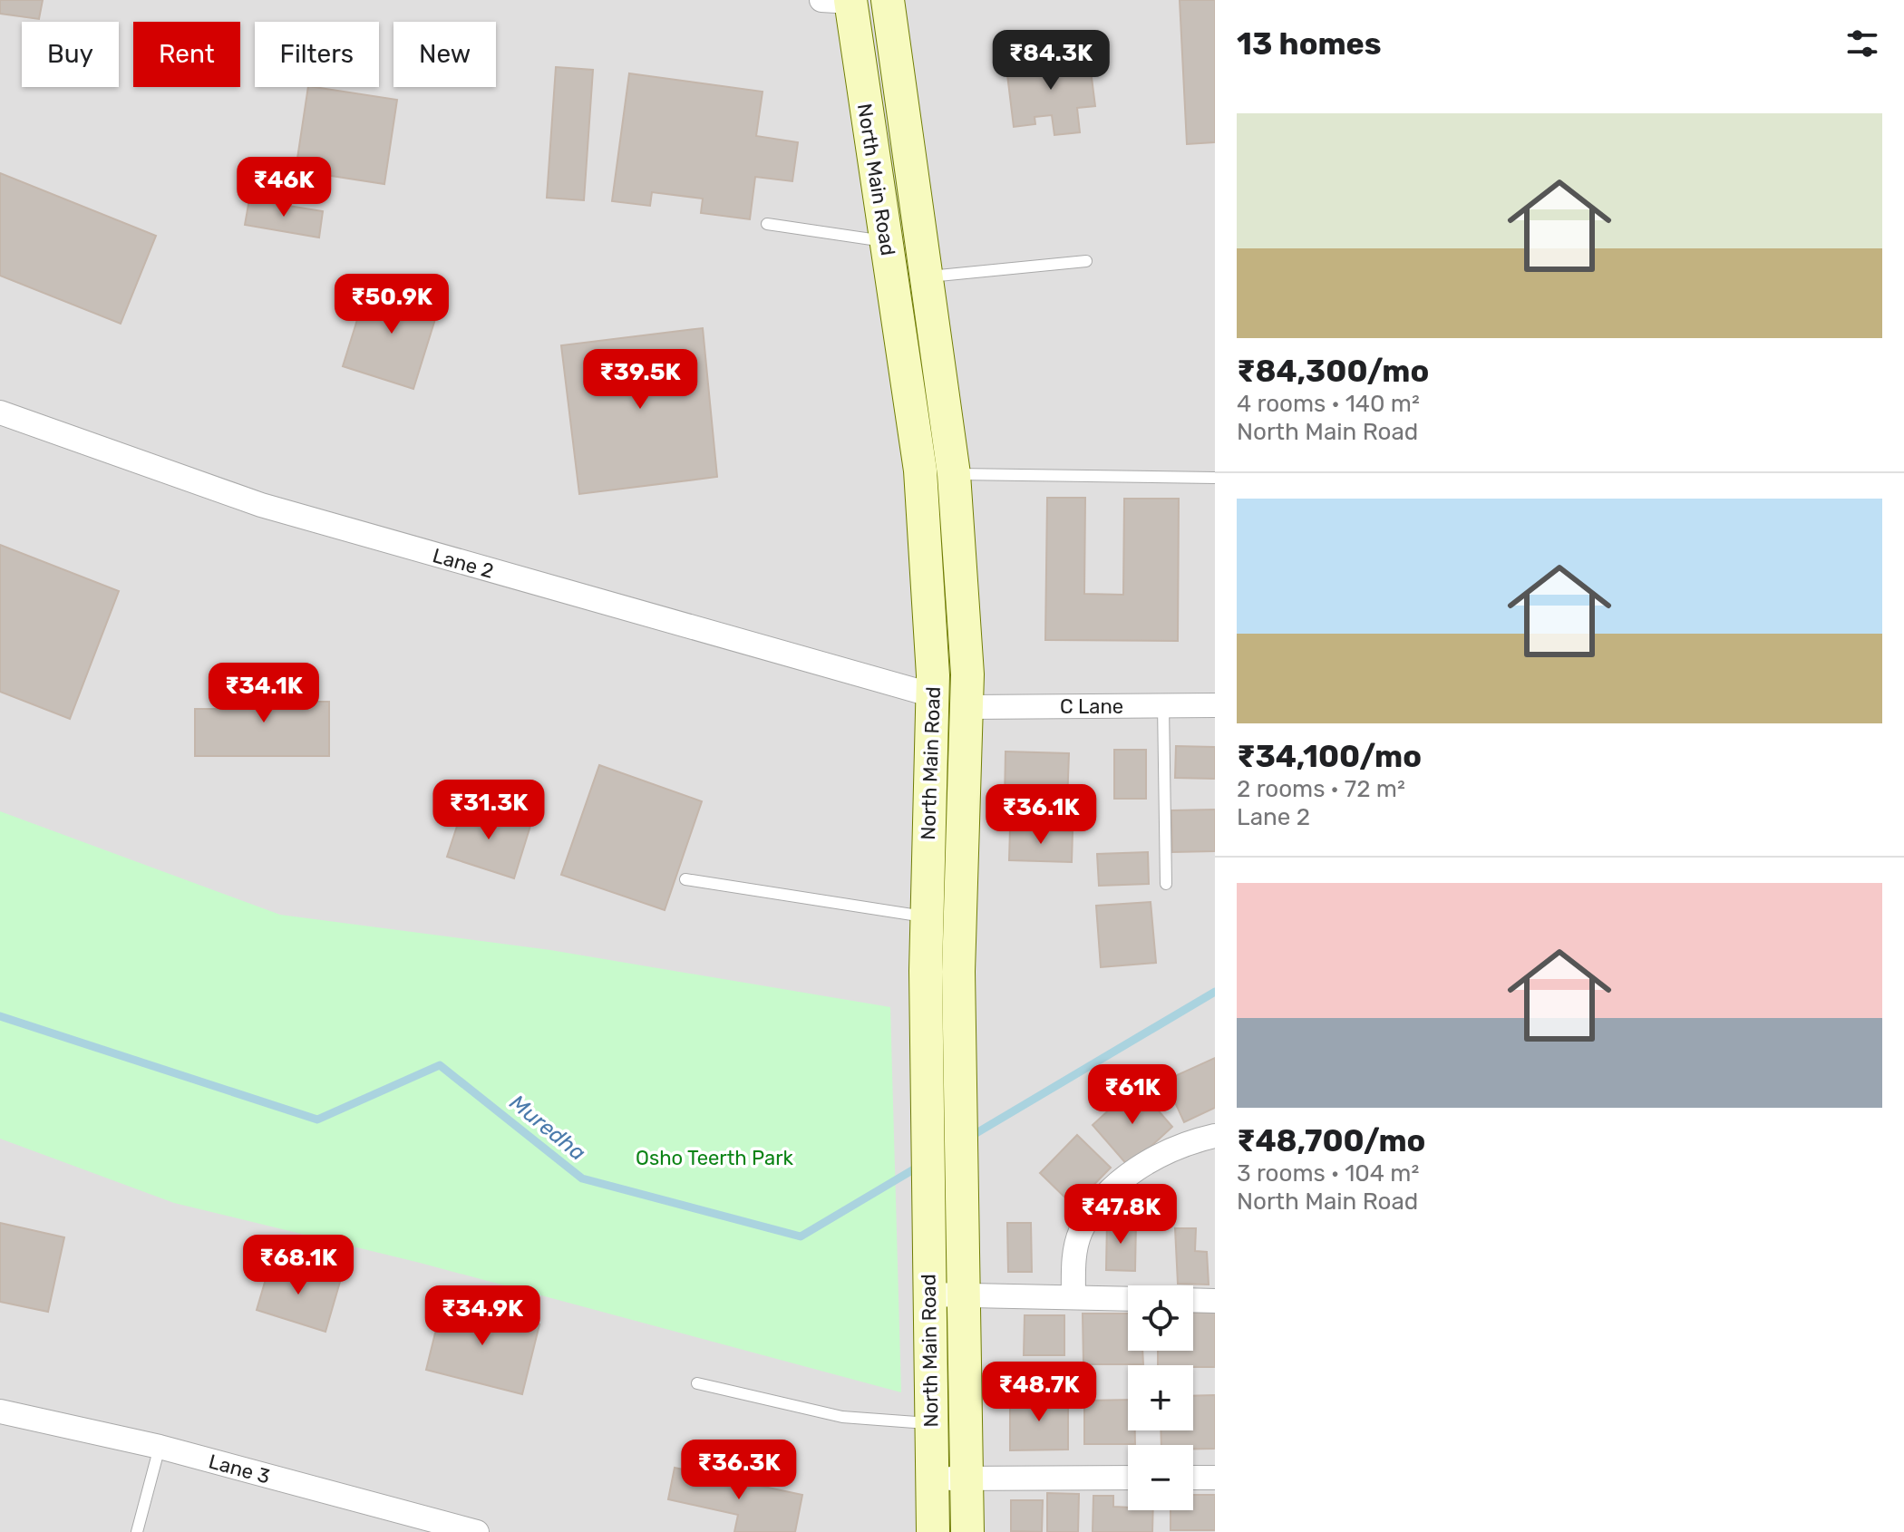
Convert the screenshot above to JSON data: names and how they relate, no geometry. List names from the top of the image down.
{
  "streets": {
    "main road": ["North Main Road"],
    "street": ["Lane 2", "C Lane", "Lane 3"]
  },
  "crossings": [
    ["North Main Road", "Lane 2"],
    ["North Main Road", "C Lane"]
  ],
  "water": ["Muredha"],
  "parks": ["Osho Teerth Park"],
  "page": {
    "heading": "13 homes",
    "chip": [
      "Buy",
      "Rent",
      "Filters",
      "New"
    ],
    "price": [
      "₹84.3K",
      "₹46K",
      "₹50.9K",
      "₹39.5K",
      "₹34.1K",
      "₹31.3K",
      "₹36.1K",
      "₹61K",
      "₹47.8K",
      "₹68.1K",
      "₹34.9K",
      "₹48.7K",
      "₹36.3K"
    ],
    "list": [
      {
        "name": "₹84,300/mo",
        "note": "4 rooms · 140 m² · North Main Road"
      },
      {
        "name": "₹34,100/mo",
        "note": "2 rooms · 72 m² · Lane 2"
      },
      {
        "name": "₹48,700/mo",
        "note": "3 rooms · 104 m² · North Main Road"
      }
    ],
    "map_buttons": ["+", "−"]
  }
}
